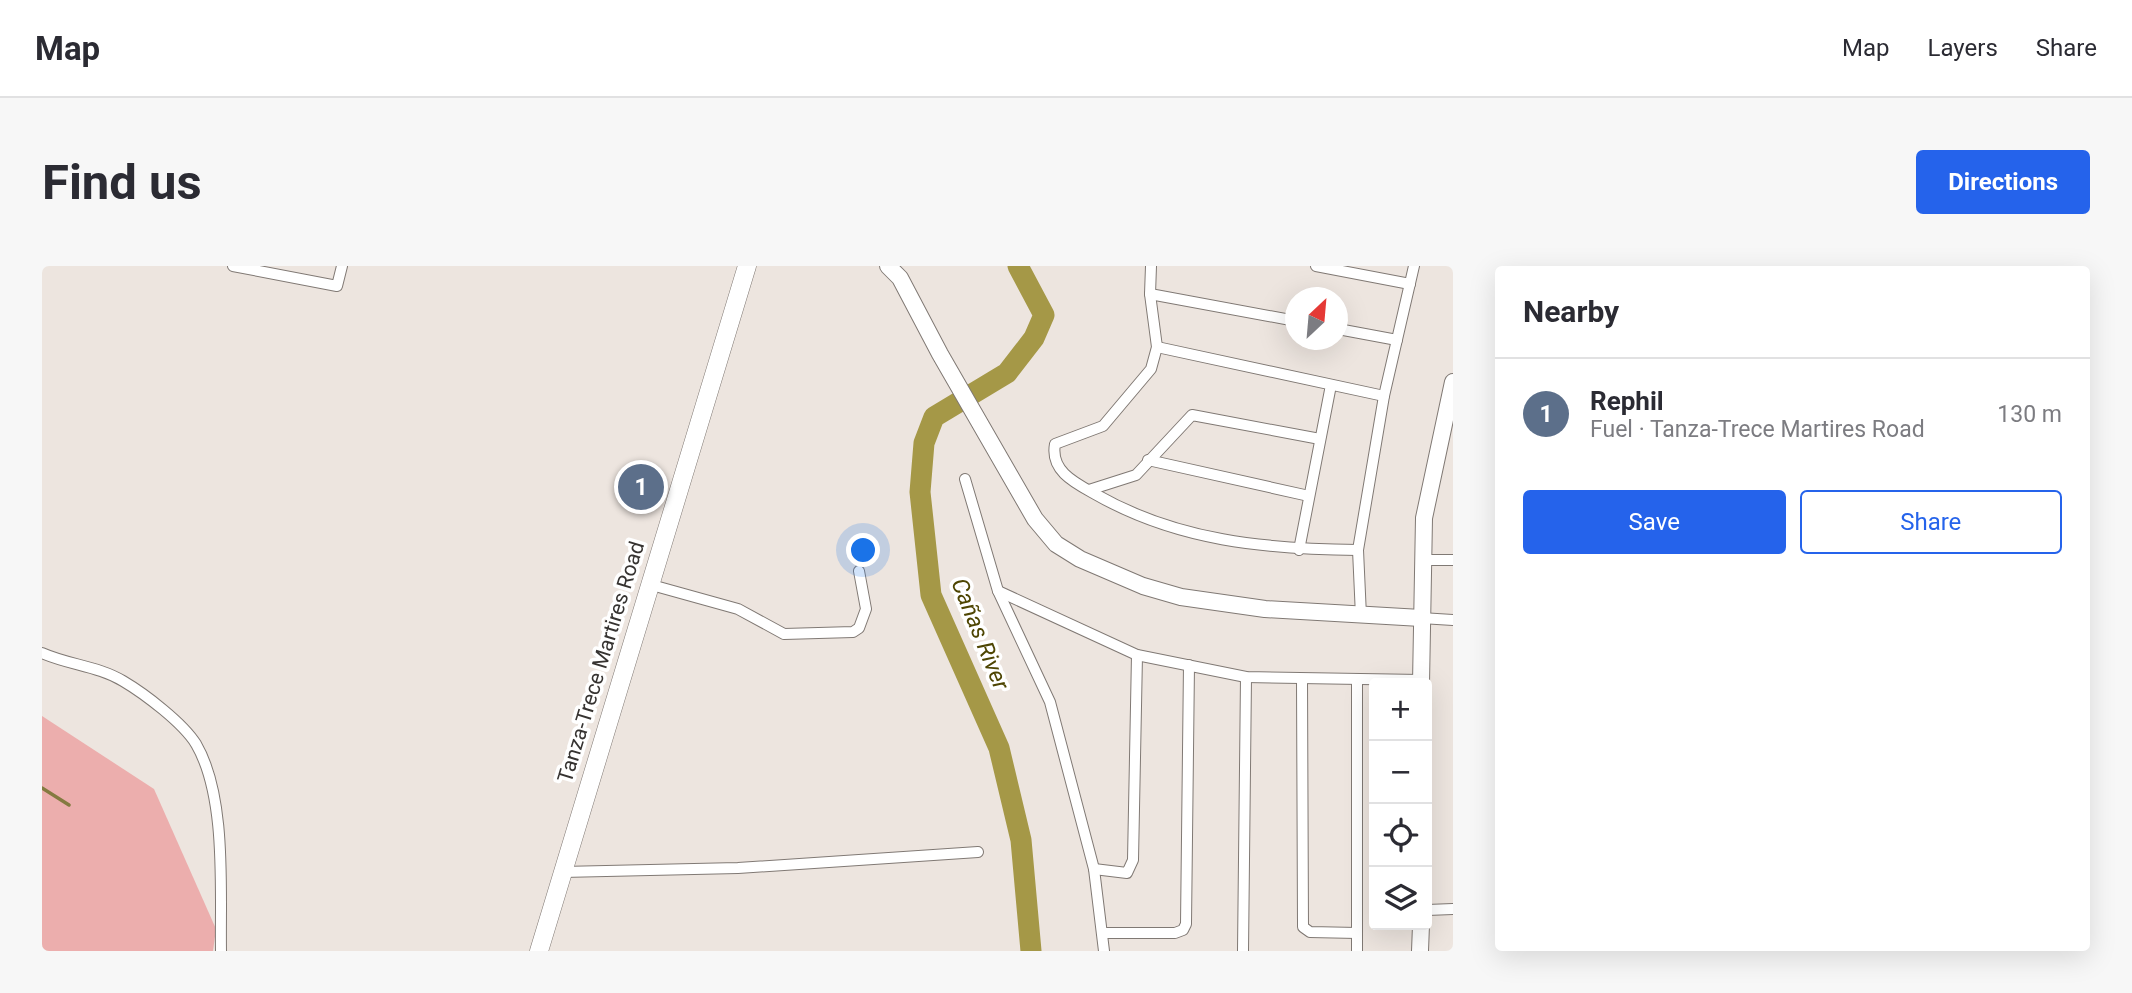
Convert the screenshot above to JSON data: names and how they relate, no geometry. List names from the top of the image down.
{
  "streets": {
    "main road": ["Tanza-Trece Martires Road"]
  },
  "water": ["Cañas River"],
  "north": "top right",
  "page": {
    "header": "Map",
    "nav": ["Map", "Layers", "Share"],
    "buttons": [
      "Directions",
      ["Save", "Share"]
    ],
    "title": "Find us",
    "heading": "Nearby",
    "list": [
      {
        "mark": "1",
        "name": "Rephil",
        "note": "Fuel · Tanza-Trece Martires Road",
        "value": "130 m"
      }
    ],
    "pins": "1",
    "map_buttons": ["+", "−"]
  }
}
